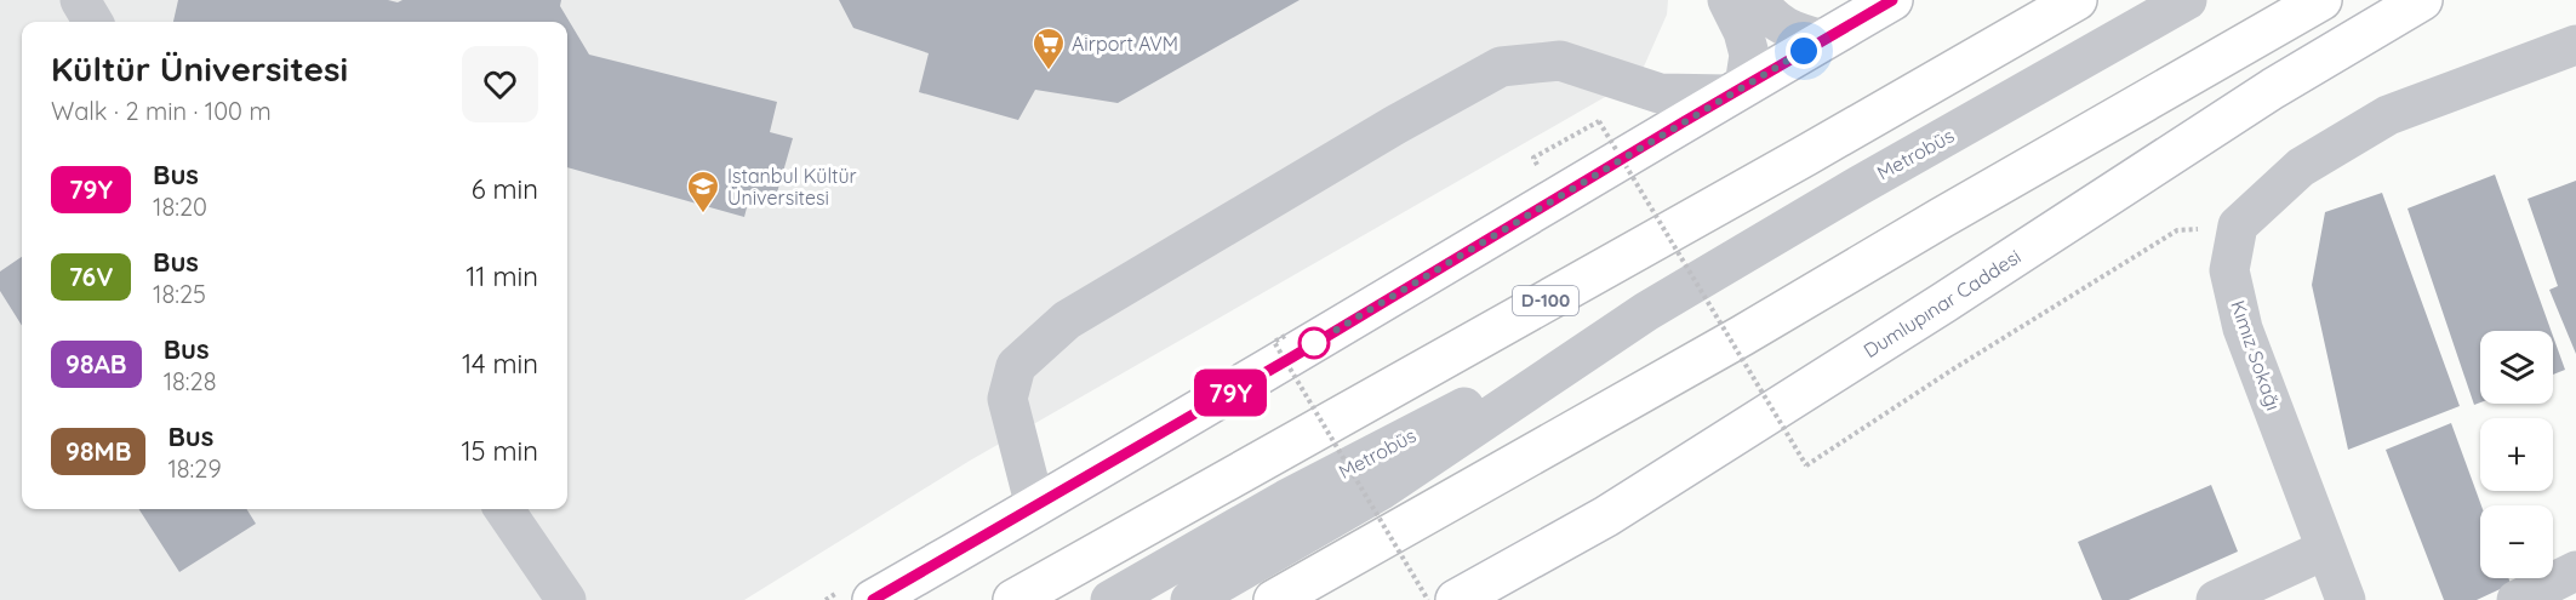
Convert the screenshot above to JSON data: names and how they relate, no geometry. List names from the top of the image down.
{
  "streets": {
    "main road": ["D-100", "Dumlupınar Caddesi"],
    "street": ["Metrobüs", "Kımız Sokağı"]
  },
  "places": {
    "supermarket": ["Airport AVM"],
    "school or university": ["Istanbul Kültür Üniversitesi"]
  },
  "lines": ["bus line 79Y"],
  "page": {
    "on_map": "79Y",
    "heading": ["Kültür Üniversitesi", "Walk · 2 min · 100 m"],
    "list": [
      {
        "mark": "79Y",
        "name": "Bus",
        "note": "18:20",
        "value": "6 min"
      },
      {
        "mark": "76V",
        "name": "Bus",
        "note": "18:25",
        "value": "11 min"
      },
      {
        "mark": "98AB",
        "name": "Bus",
        "note": "18:28",
        "value": "14 min"
      },
      {
        "mark": "98MB",
        "name": "Bus",
        "note": "18:29",
        "value": "15 min"
      }
    ],
    "map_buttons": ["+", "−"]
  }
}
